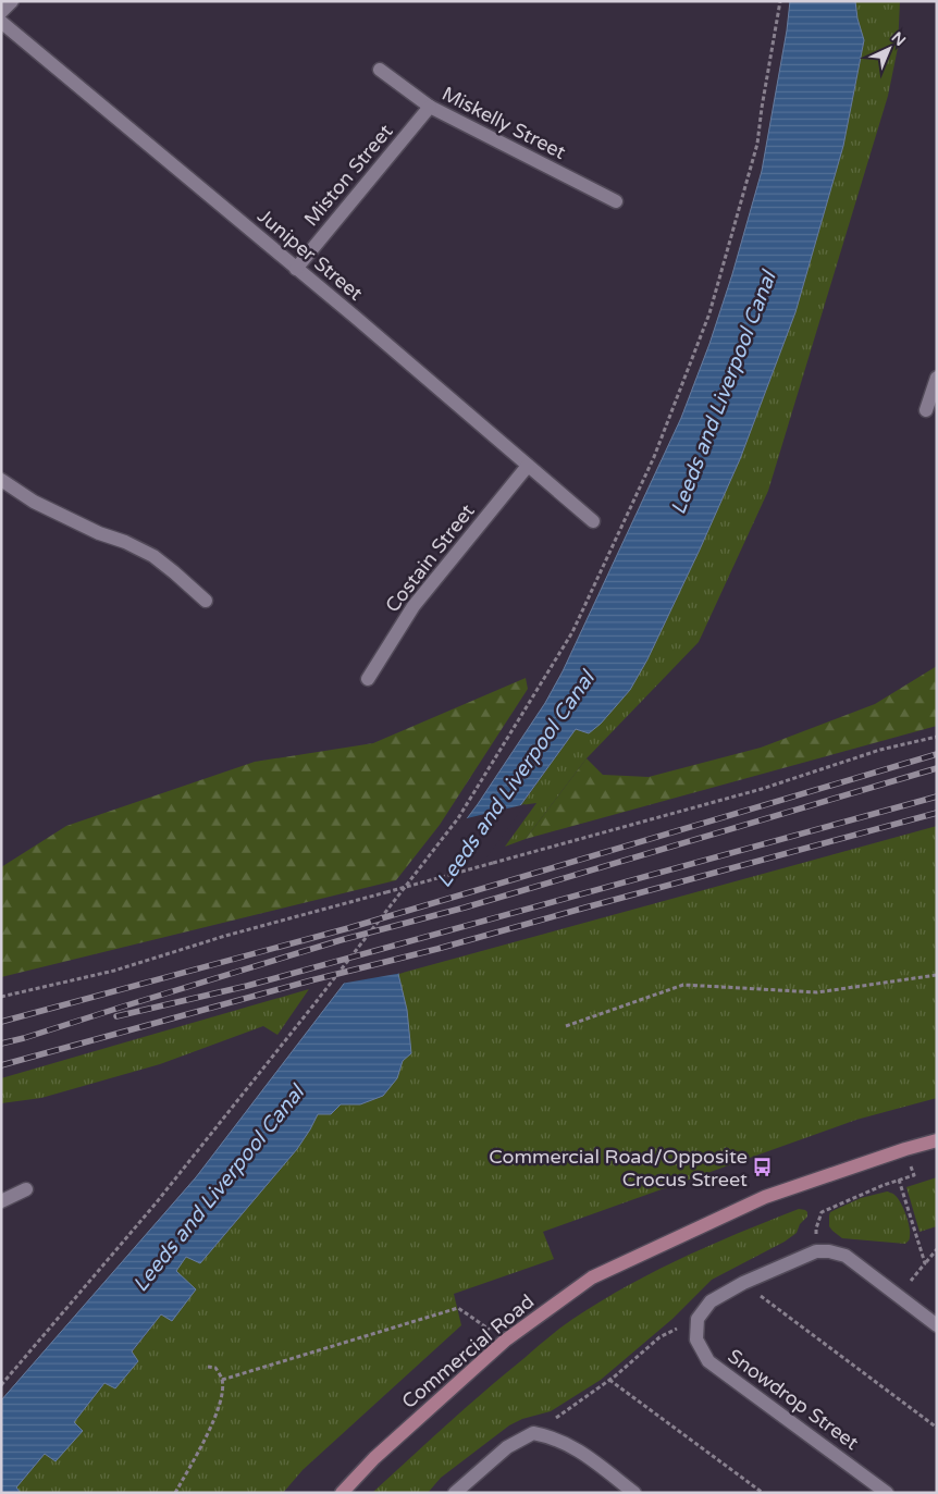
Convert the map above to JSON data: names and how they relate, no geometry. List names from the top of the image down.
{
  "streets": {
    "main road": ["Commercial Road"],
    "street": [
      "Miskelly Street",
      "Miston Street",
      "Juniper Street",
      "Costain Street",
      "Snowdrop Street"
    ]
  },
  "crossings": [
    ["Miskelly Street", "Miston Street"],
    ["Miston Street", "Juniper Street"],
    ["Juniper Street", "Costain Street"]
  ],
  "water": ["Leeds and Liverpool Canal"],
  "places": {
    "bus stop": ["Commercial Road/Opposite Crocus Street"]
  },
  "north": "top right"
}
